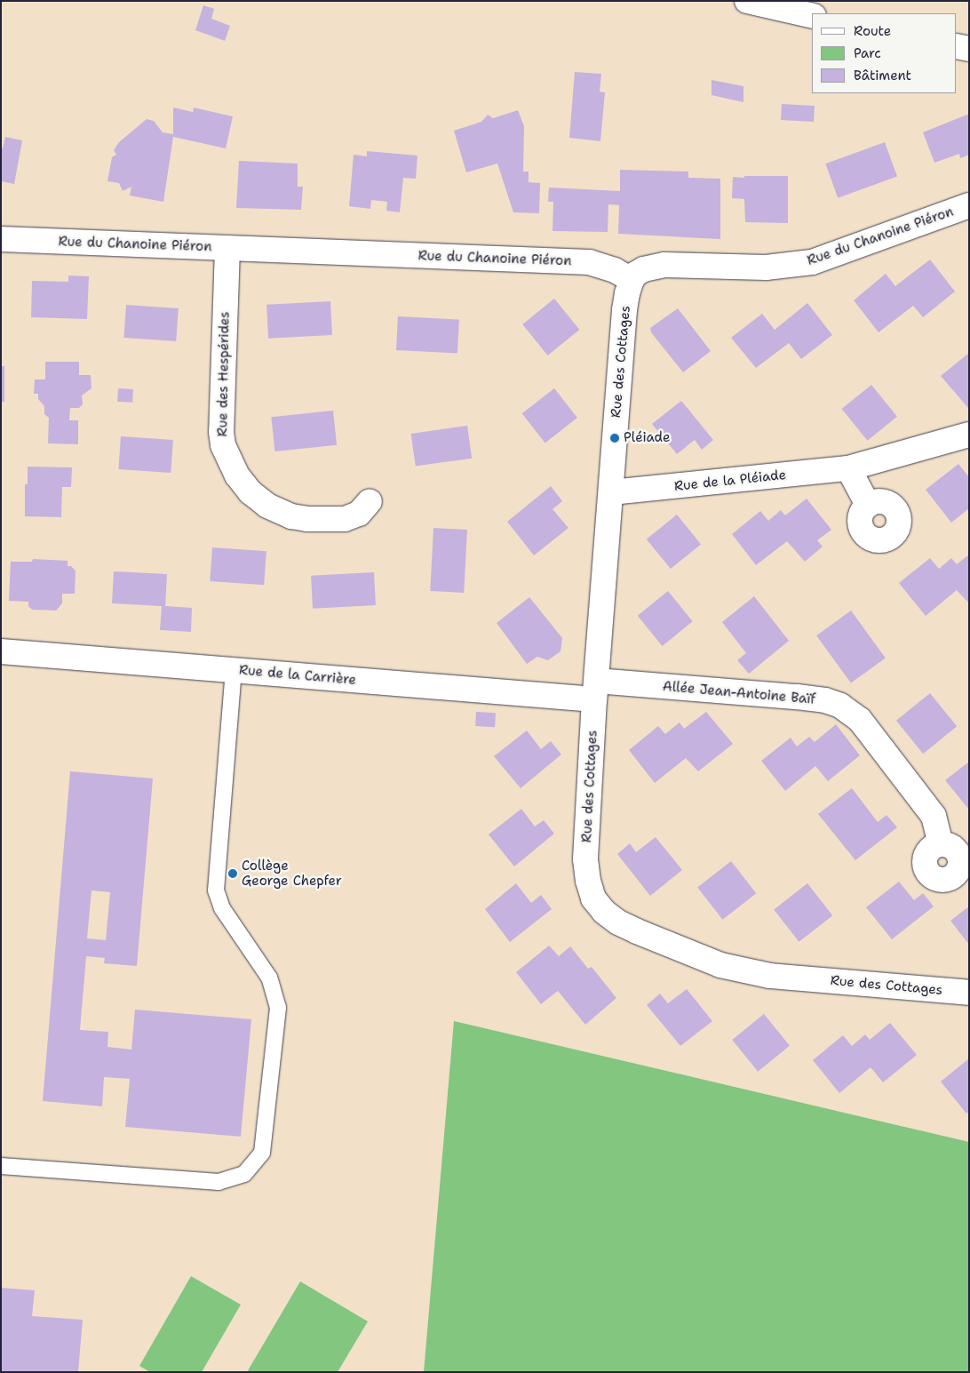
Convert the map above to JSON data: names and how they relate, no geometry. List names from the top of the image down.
{
  "streets": {
    "street": [
      "Rue du Chanoine Piéron",
      "Rue des Cottages",
      "Rue des Hespérides",
      "Rue de la Pléiade",
      "Rue de la Carrière",
      "Allée Jean-Antoine Baïf"
    ]
  },
  "crossings": [
    ["Rue du Chanoine Piéron", "Rue des Cottages"],
    ["Rue du Chanoine Piéron", "Rue des Hespérides"],
    ["Rue des Cottages", "Rue de la Pléiade"],
    ["Rue des Cottages", "Rue de la Carrière"],
    ["Rue des Cottages", "Allée Jean-Antoine Baïf"],
    ["Rue de la Carrière", "Allée Jean-Antoine Baïf"]
  ],
  "places": ["Pléiade", "Collège George Chepfer"],
  "legend": ["Route", "Parc", "Bâtiment"]
}
